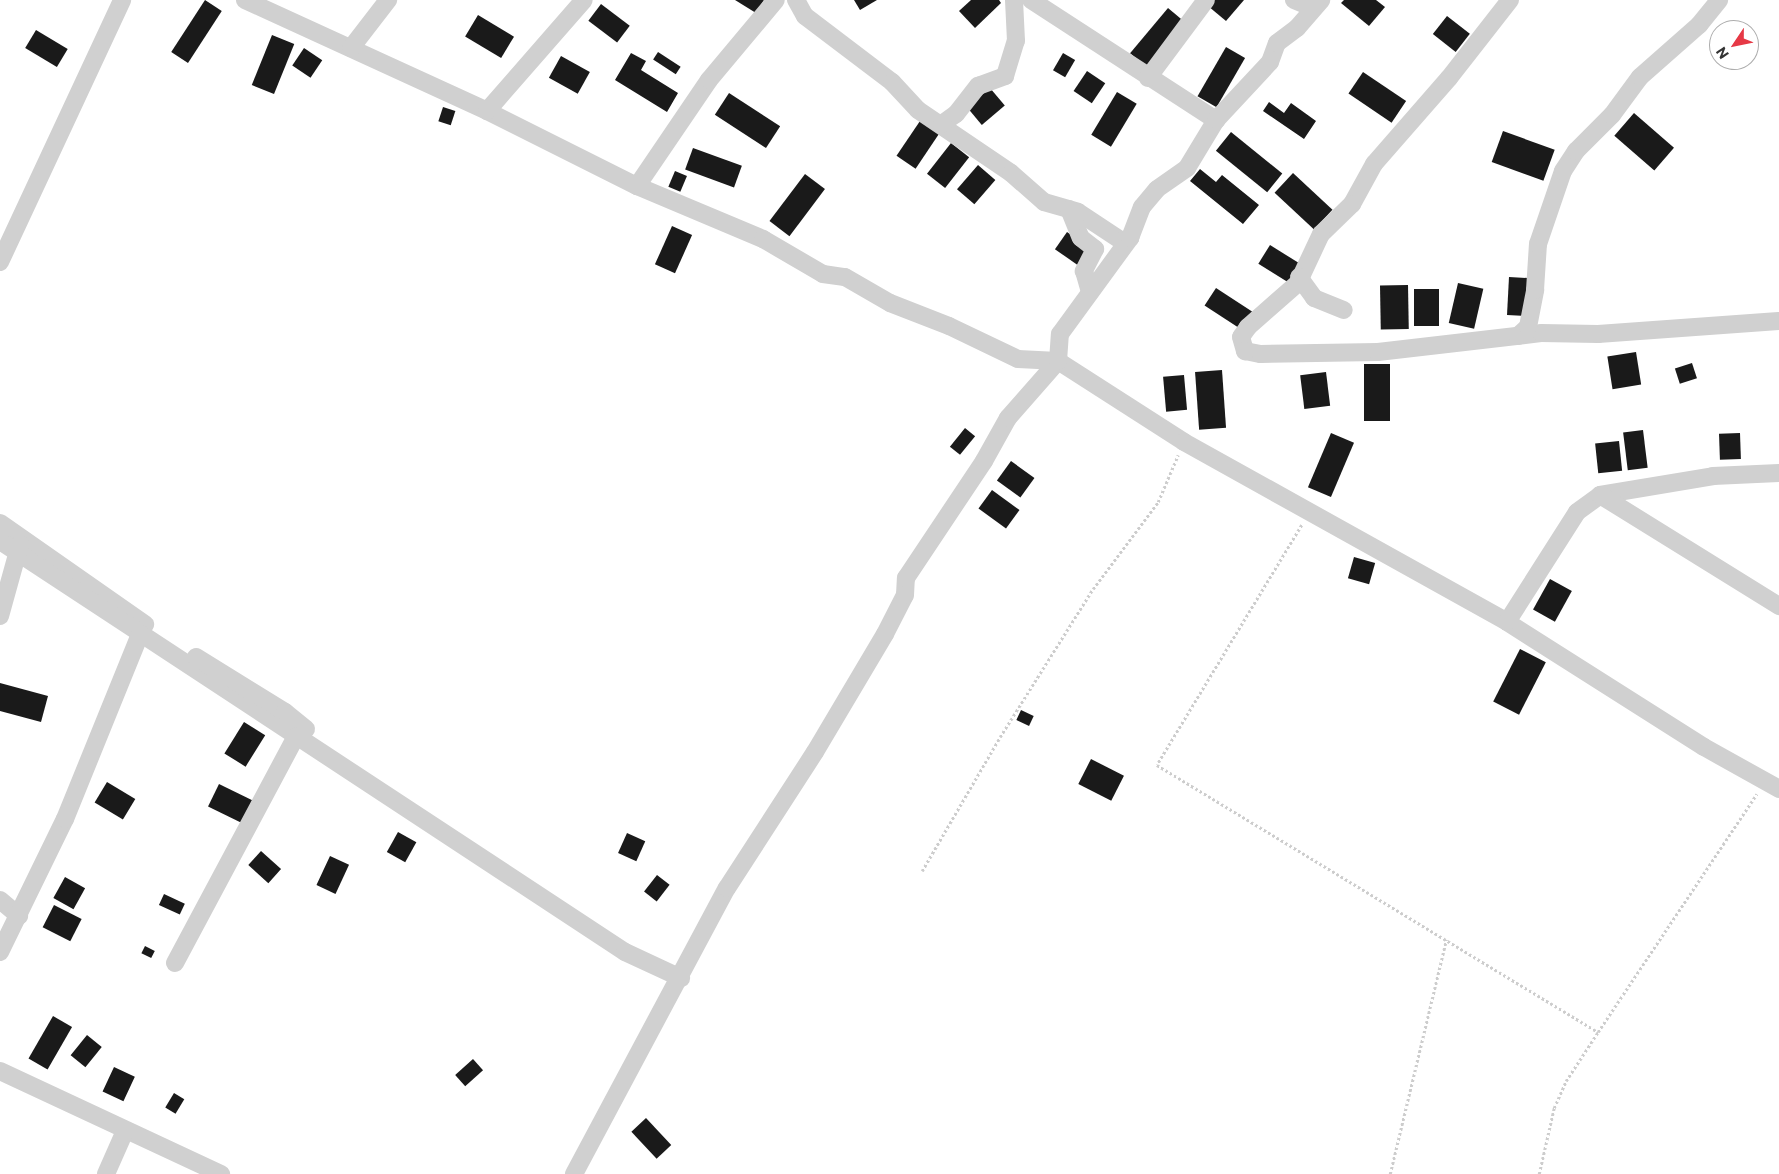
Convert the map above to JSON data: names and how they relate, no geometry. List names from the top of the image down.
{
  "north": "bottom left"
}
